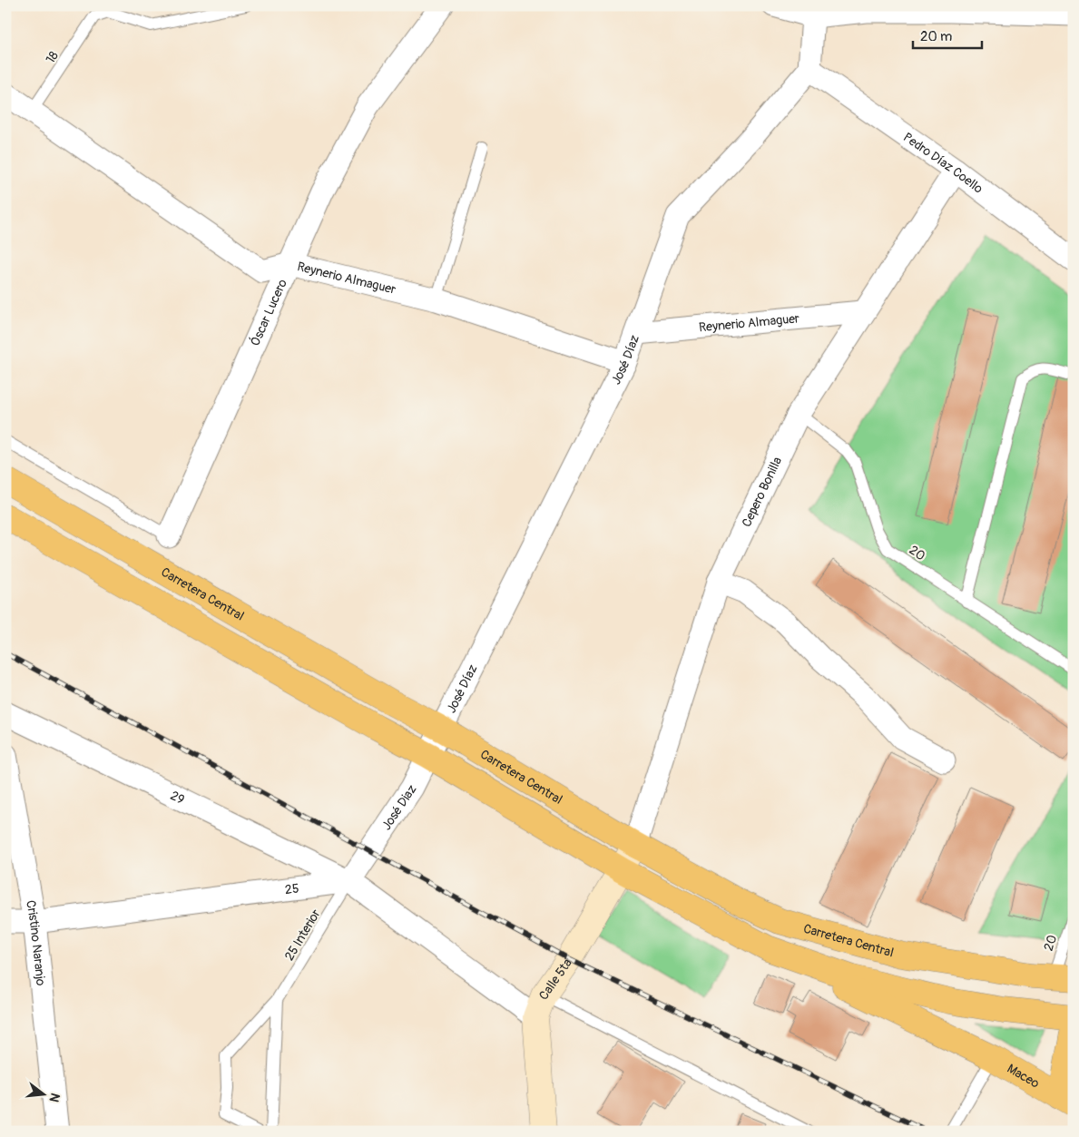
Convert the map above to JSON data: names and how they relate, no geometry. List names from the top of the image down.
{
  "streets": {
    "main road": ["Carretera Central", "Maceo"],
    "street": [
      "Pedro Díaz Coello",
      "Reynerio Almaguer",
      "Óscar Lucero",
      "José Díaz",
      "Cepero Bonilla",
      "29",
      "José Diaz",
      "25",
      "Cristino Naranjo",
      "Calle 5ta"
    ],
    "lane": ["18", "20", "25 Interior"]
  },
  "crossings": [
    ["18", "Reynerio Almaguer"],
    ["Pedro Díaz Coello", "José Díaz"],
    ["Pedro Díaz Coello", "Cepero Bonilla"],
    ["Reynerio Almaguer", "Óscar Lucero"],
    ["Reynerio Almaguer", "José Díaz"],
    ["Reynerio Almaguer", "Cepero Bonilla"],
    ["José Díaz", "Carretera Central"],
    ["José Díaz", "José Diaz"],
    ["Cepero Bonilla", "20"],
    ["Cepero Bonilla", "Carretera Central"],
    ["Cepero Bonilla", "Calle 5ta"],
    ["20", "Carretera Central"],
    ["Carretera Central", "José Diaz"],
    ["Carretera Central", "Calle 5ta"],
    ["29", "José Diaz"],
    ["29", "25"],
    ["29", "25 Interior"],
    ["José Diaz", "25"],
    ["José Diaz", "25 Interior"],
    ["25", "25 Interior"],
    ["25", "Cristino Naranjo"]
  ],
  "scale_bar": "20 m",
  "north": "right"
}
